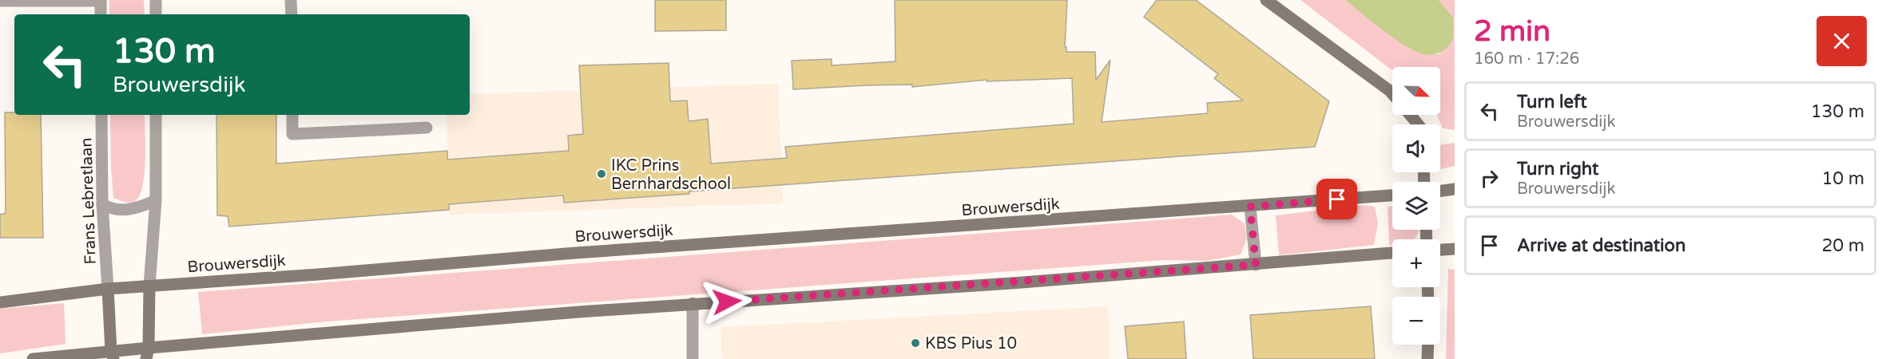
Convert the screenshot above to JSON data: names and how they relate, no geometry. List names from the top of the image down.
{
  "streets": {
    "street": ["Frans Lebretlaan", "Brouwersdijk"]
  },
  "crossings": [
    ["Frans Lebretlaan", "Brouwersdijk"]
  ],
  "places": ["IKC Prins Bernhardschool", "KBS Pius 10"],
  "north": "bottom right",
  "page": {
    "heading": ["2 min", "160 m · 17:26"],
    "turn": ["130 m", "Brouwersdijk"],
    "map_buttons": ["+", "−"],
    "list": [
      {
        "name": "Turn left",
        "note": "Brouwersdijk",
        "value": "130 m"
      },
      {
        "name": "Turn right",
        "note": "Brouwersdijk",
        "value": "10 m"
      },
      {
        "name": "Arrive at destination",
        "value": "20 m"
      }
    ]
  }
}
